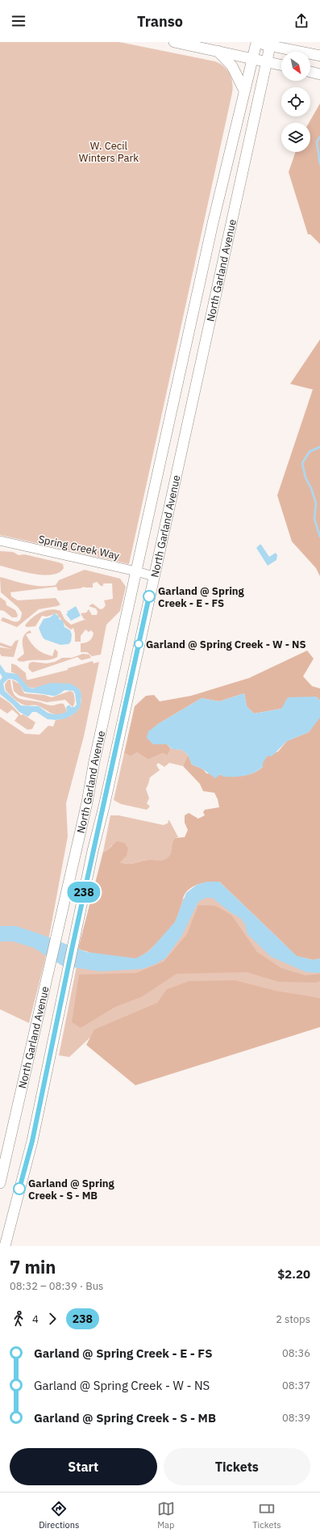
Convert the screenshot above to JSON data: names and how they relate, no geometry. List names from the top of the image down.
{
  "streets": {
    "main road": ["North Garland Avenue"],
    "street": ["Spring Creek Way"]
  },
  "crossings": [
    ["North Garland Avenue", "Spring Creek Way"]
  ],
  "parks": ["W. Cecil Winters Park"],
  "places": ["Garland @ Spring Creek - E - FS", "Garland @ Spring Creek - W - NS", "Garland @ Spring Creek - S - MB"],
  "lines": ["bus line 238"],
  "north": "bottom right",
  "page": {
    "header": "Transo",
    "on_map": "238",
    "heading": ["7 min", "08:32 – 08:39 · Bus", "$2.20"],
    "legs": ["4", "238", "2 stops"],
    "list": [
      {
        "name": "Garland @ Spring Creek - E - FS",
        "value": "08:36"
      },
      {
        "name": "Garland @ Spring Creek - W - NS",
        "value": "08:37"
      },
      {
        "name": "Garland @ Spring Creek - S - MB",
        "value": "08:39"
      }
    ],
    "buttons": ["Start", "Tickets"],
    "tabs": ["Directions", "Map", "Tickets"]
  }
}
